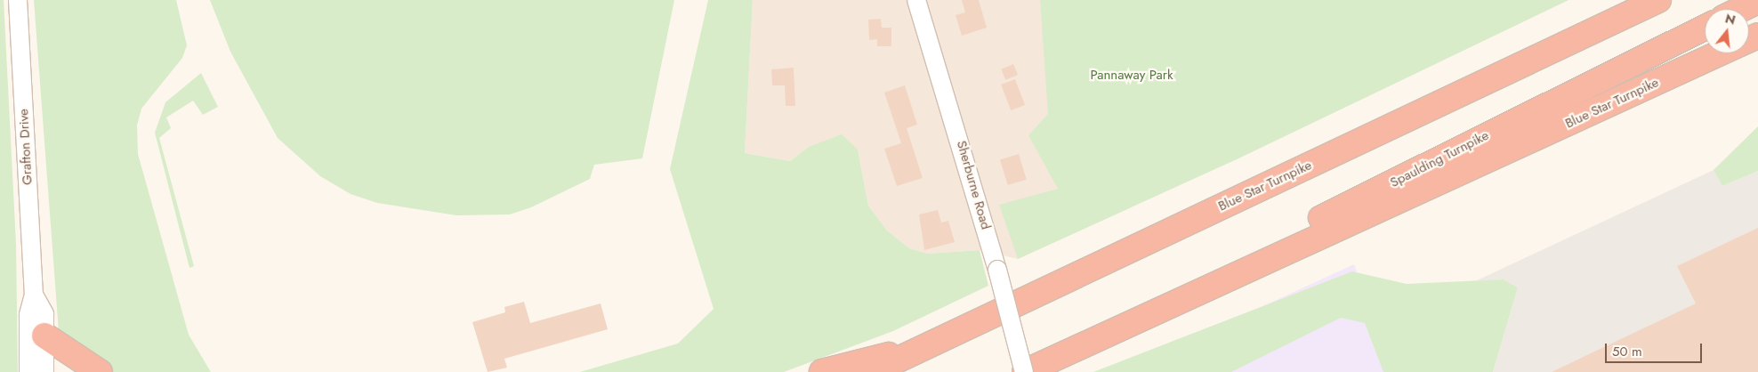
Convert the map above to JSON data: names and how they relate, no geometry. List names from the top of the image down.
{
  "streets": {
    "highway": ["Blue Star Turnpike", "Spaulding Turnpike"],
    "street": ["Grafton Drive", "Sherburne Road"]
  },
  "crossings": [
    ["Blue Star Turnpike", "Spaulding Turnpike"],
    ["Blue Star Turnpike", "Sherburne Road"]
  ],
  "parks": ["Pannaway Park"],
  "scale_bar": "50 m",
  "north": "top"
}
